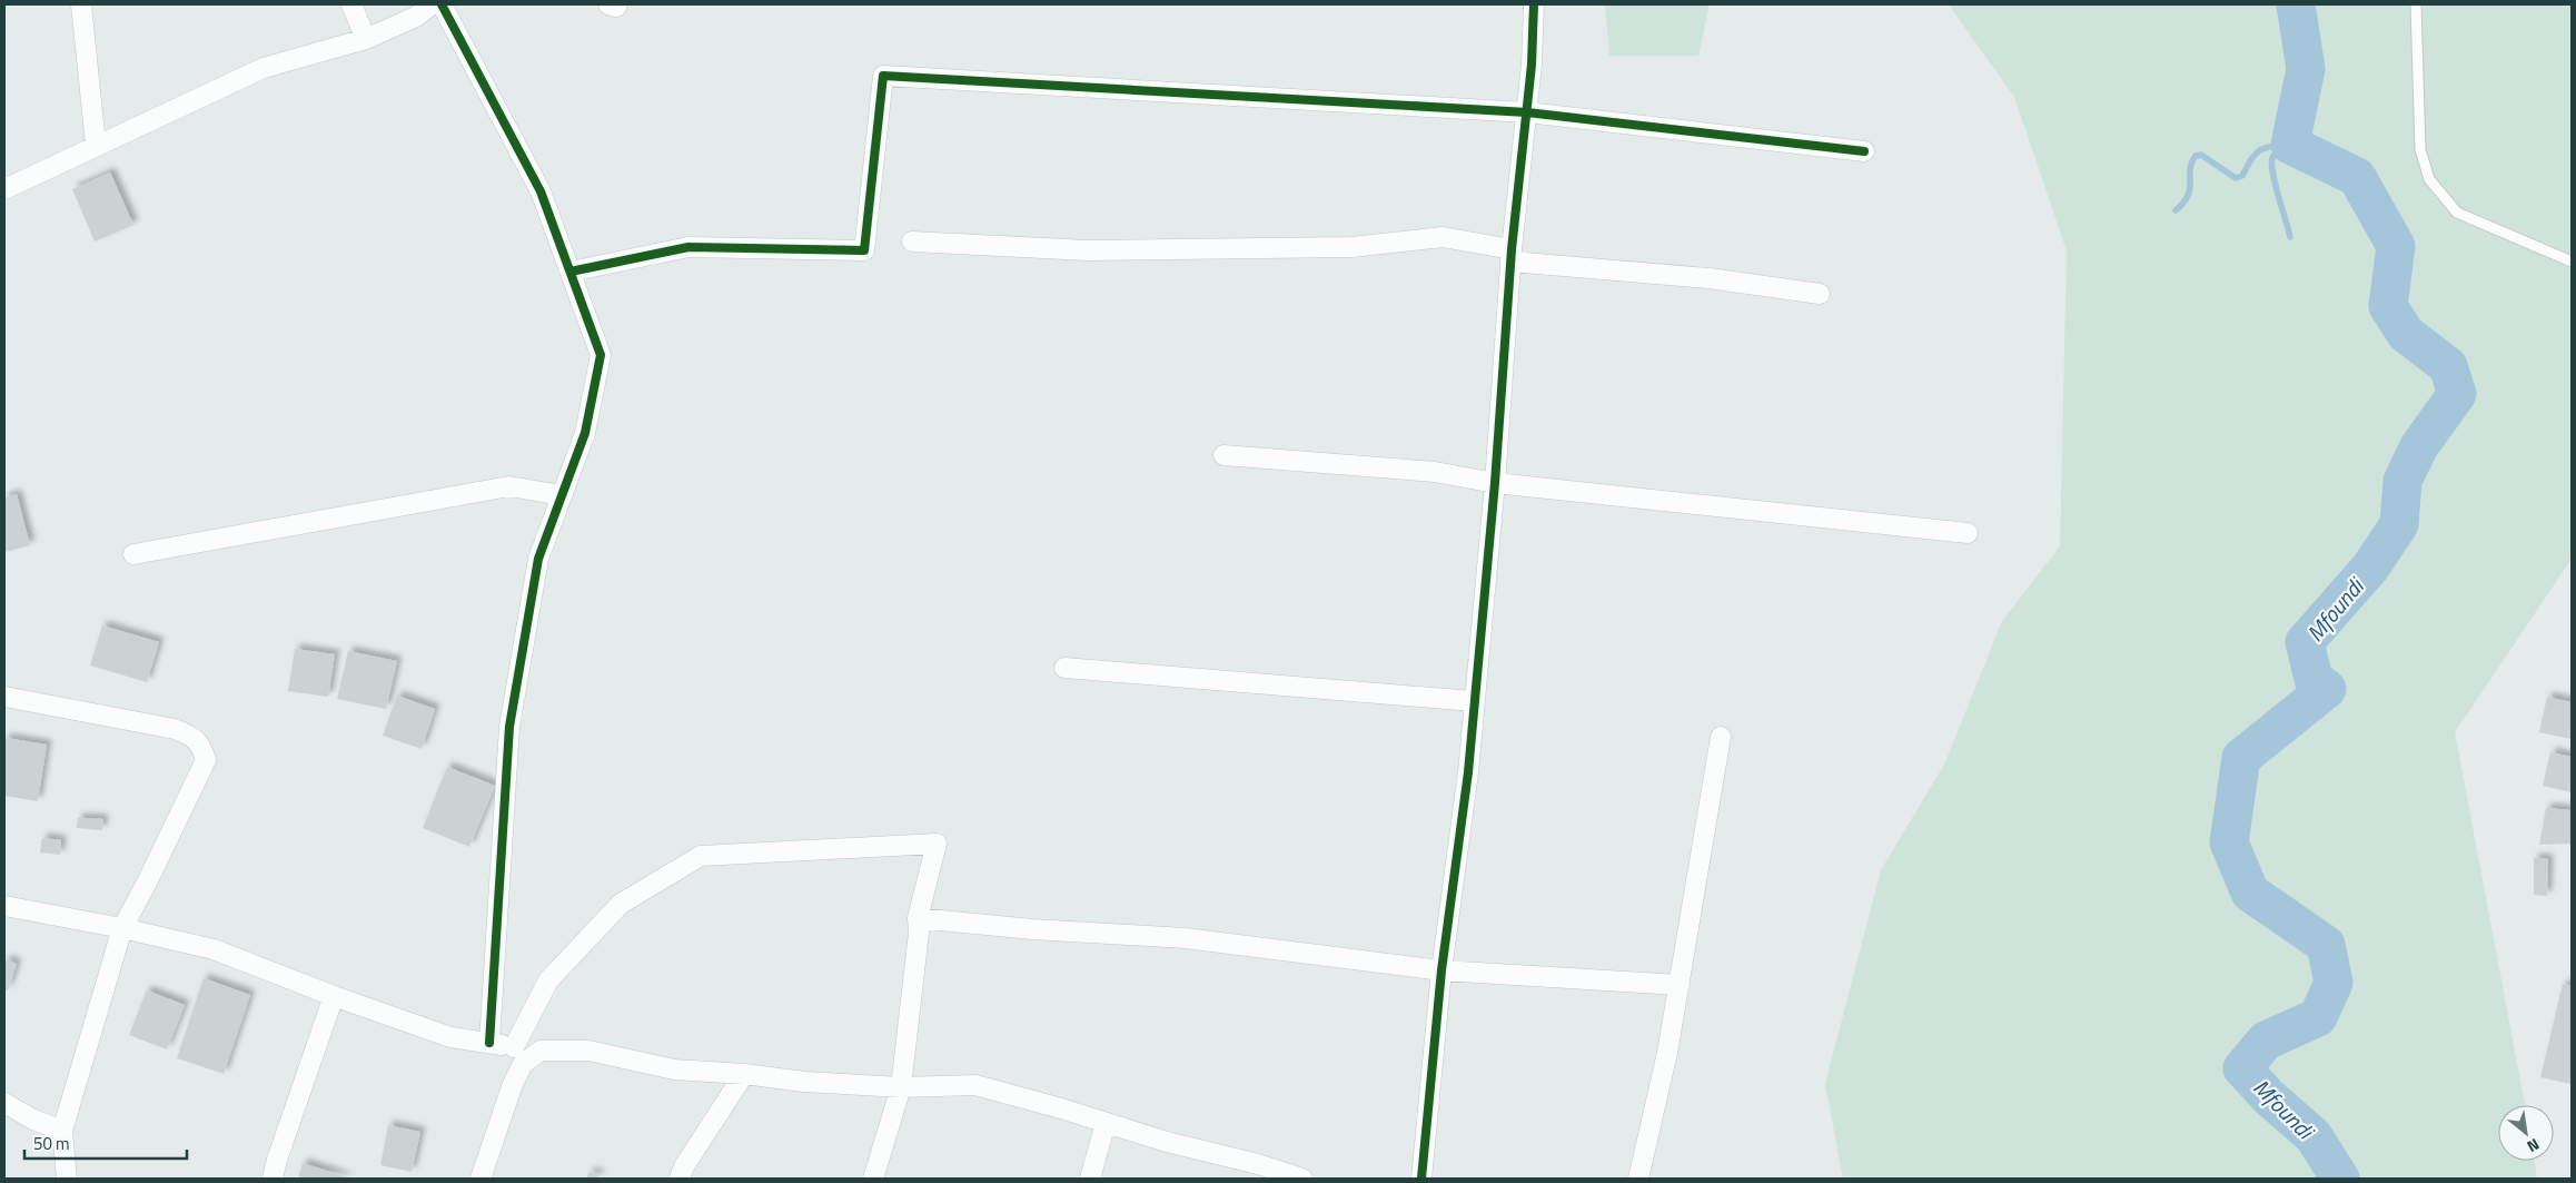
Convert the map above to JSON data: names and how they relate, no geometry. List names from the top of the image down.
{
  "water": ["Mfoundi"],
  "scale_bar": "50 m",
  "north": "bottom right"
}
